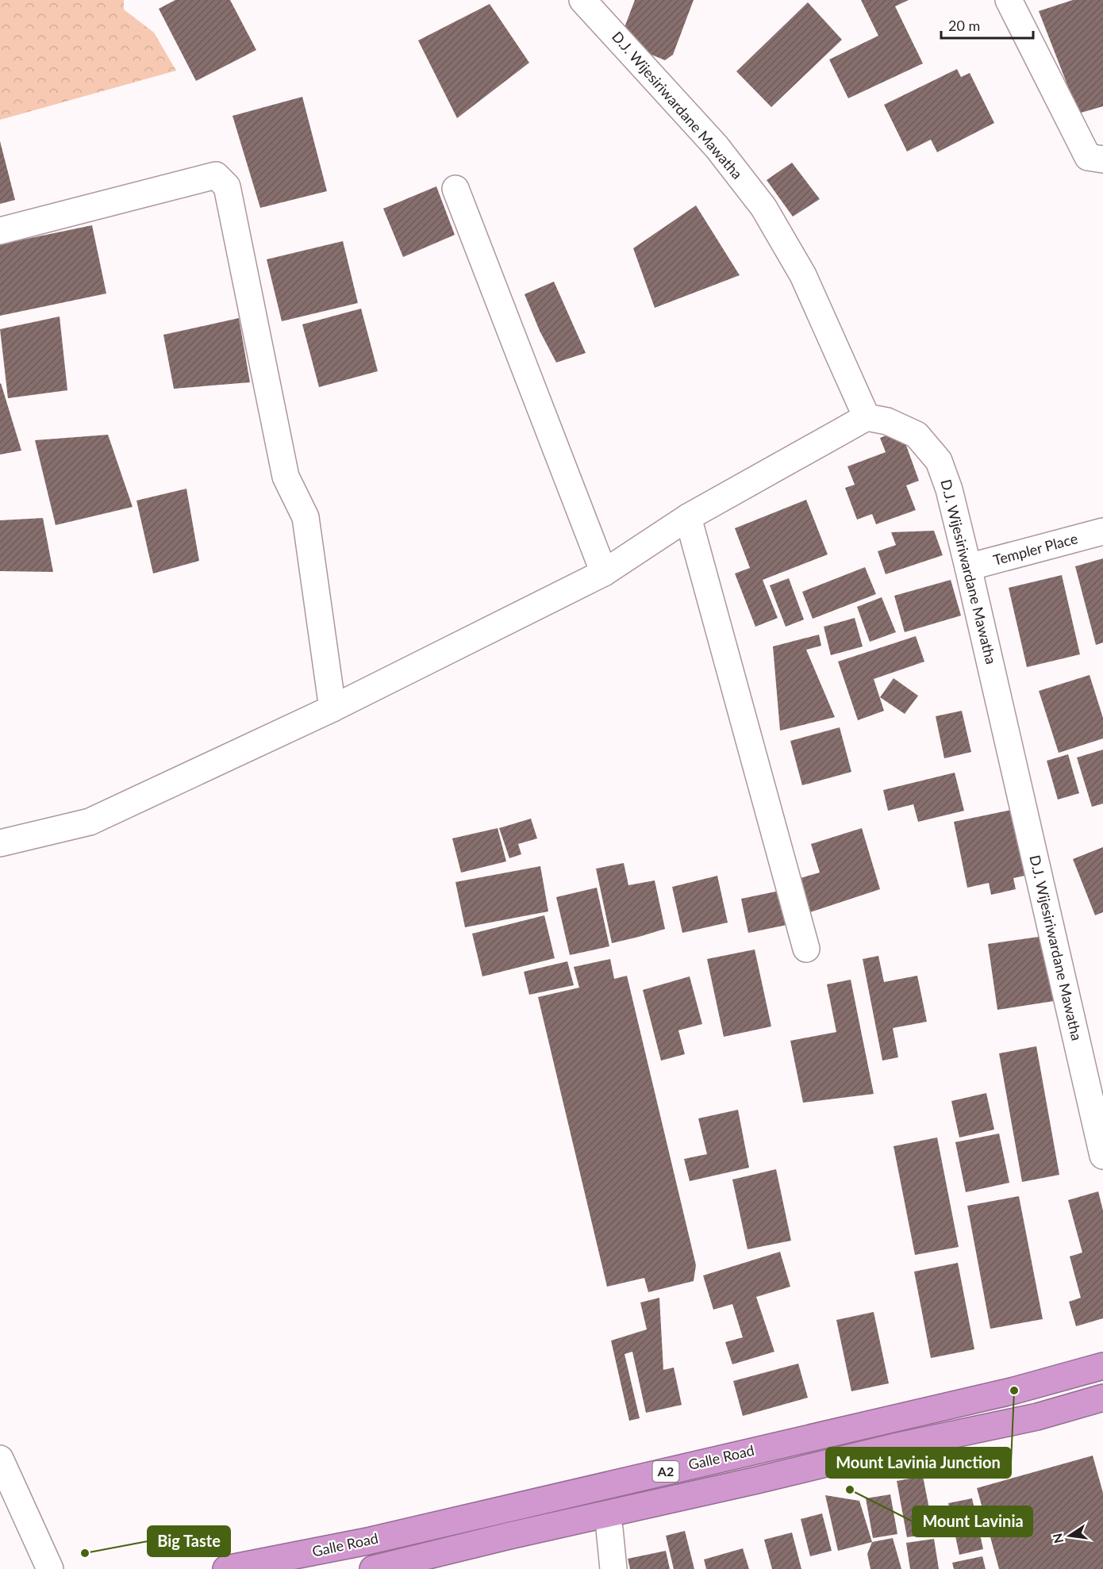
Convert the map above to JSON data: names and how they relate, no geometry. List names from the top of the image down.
{
  "streets": {
    "highway": ["Galle Road", "A2"],
    "street": ["D.J. Wijesiriwardane Mawatha", "Templer Place"]
  },
  "crossings": [
    ["D.J. Wijesiriwardane Mawatha", "Templer Place"]
  ],
  "places": ["Mount Lavinia Junction", "Mount Lavinia", "Big Taste"],
  "scale_bar": "20 m",
  "north": "left"
}
